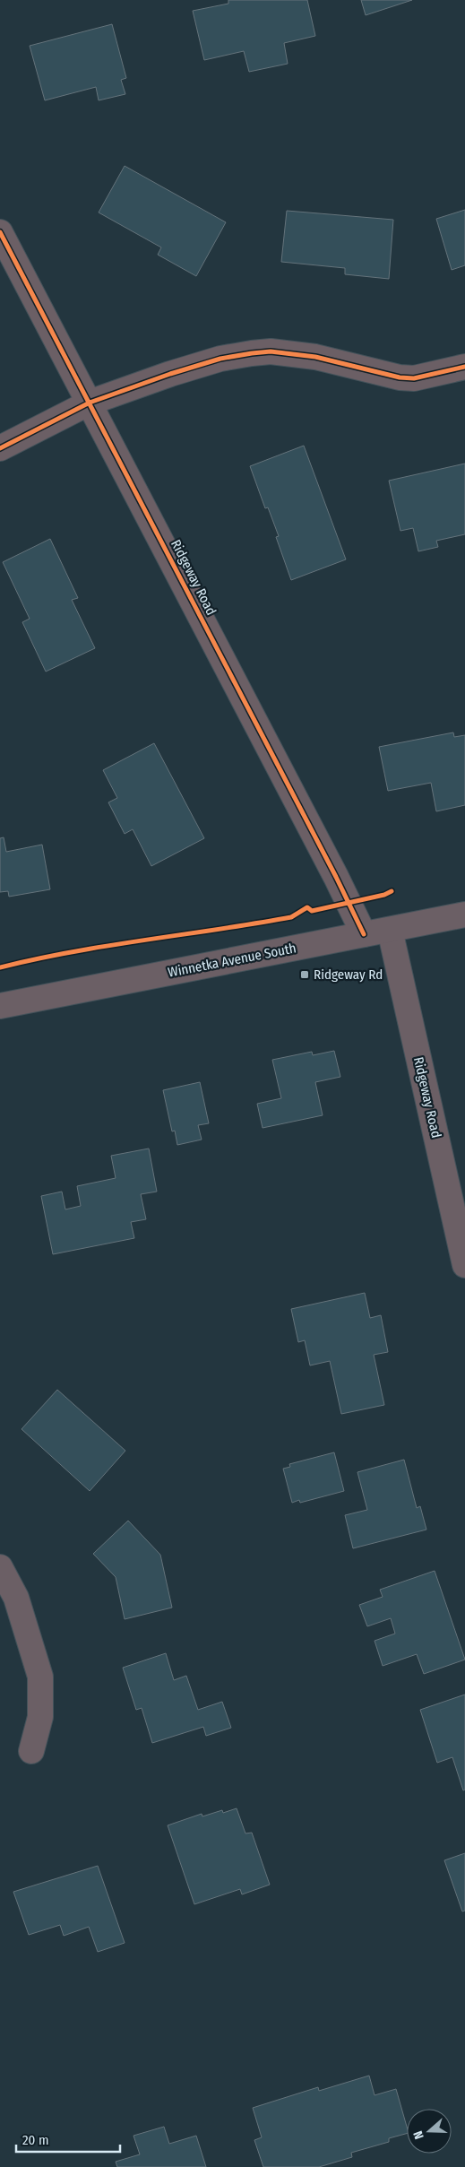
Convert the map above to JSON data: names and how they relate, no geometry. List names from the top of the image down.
{
  "streets": {
    "street": ["Ridgeway Road", "Winnetka Avenue South"]
  },
  "crossings": [
    ["Ridgeway Road", "Winnetka Avenue South"]
  ],
  "places": {
    "transit": ["Ridgeway Rd"]
  },
  "scale_bar": "20 m",
  "north": "left"
}
